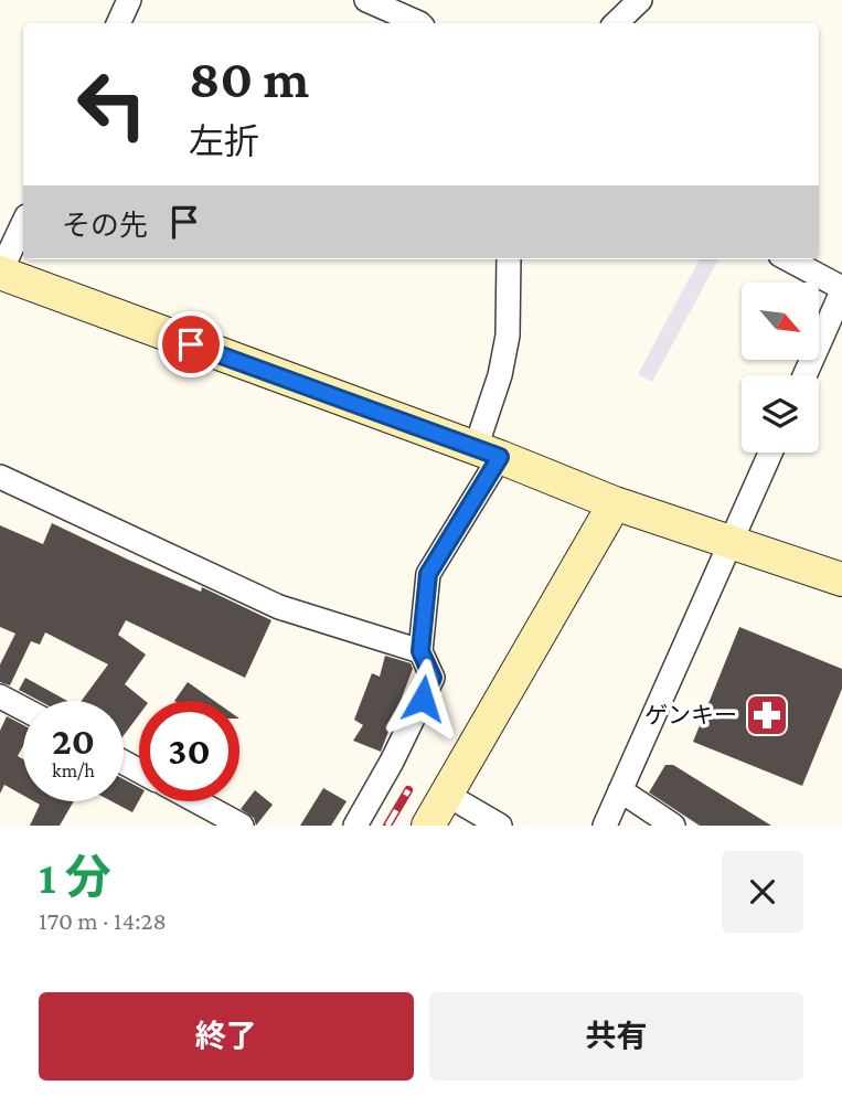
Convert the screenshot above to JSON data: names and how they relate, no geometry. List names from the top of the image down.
{
  "places": {
    "pharmacy": ["ゲンキー"]
  },
  "north": "bottom right",
  "page": {
    "turn": ["80 m", "左折"],
    "then": "その先",
    "speed": "20 km/h",
    "limit": "30",
    "heading": ["1 分", "170 m · 14:28"],
    "buttons": ["終了", "共有"]
  }
}
